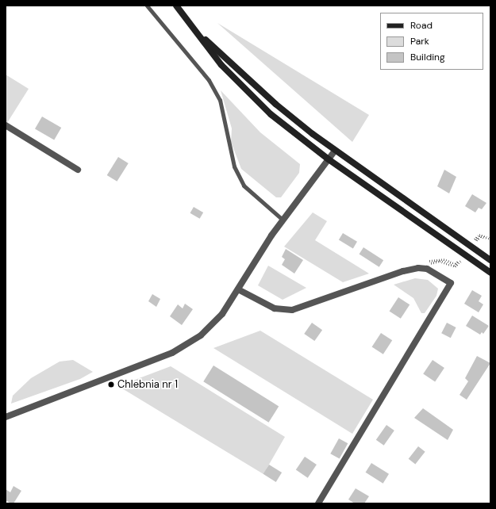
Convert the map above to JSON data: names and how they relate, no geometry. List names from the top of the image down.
{
  "places": ["Chlebnia nr 1"],
  "legend": ["Road", "Park", "Building"]
}
